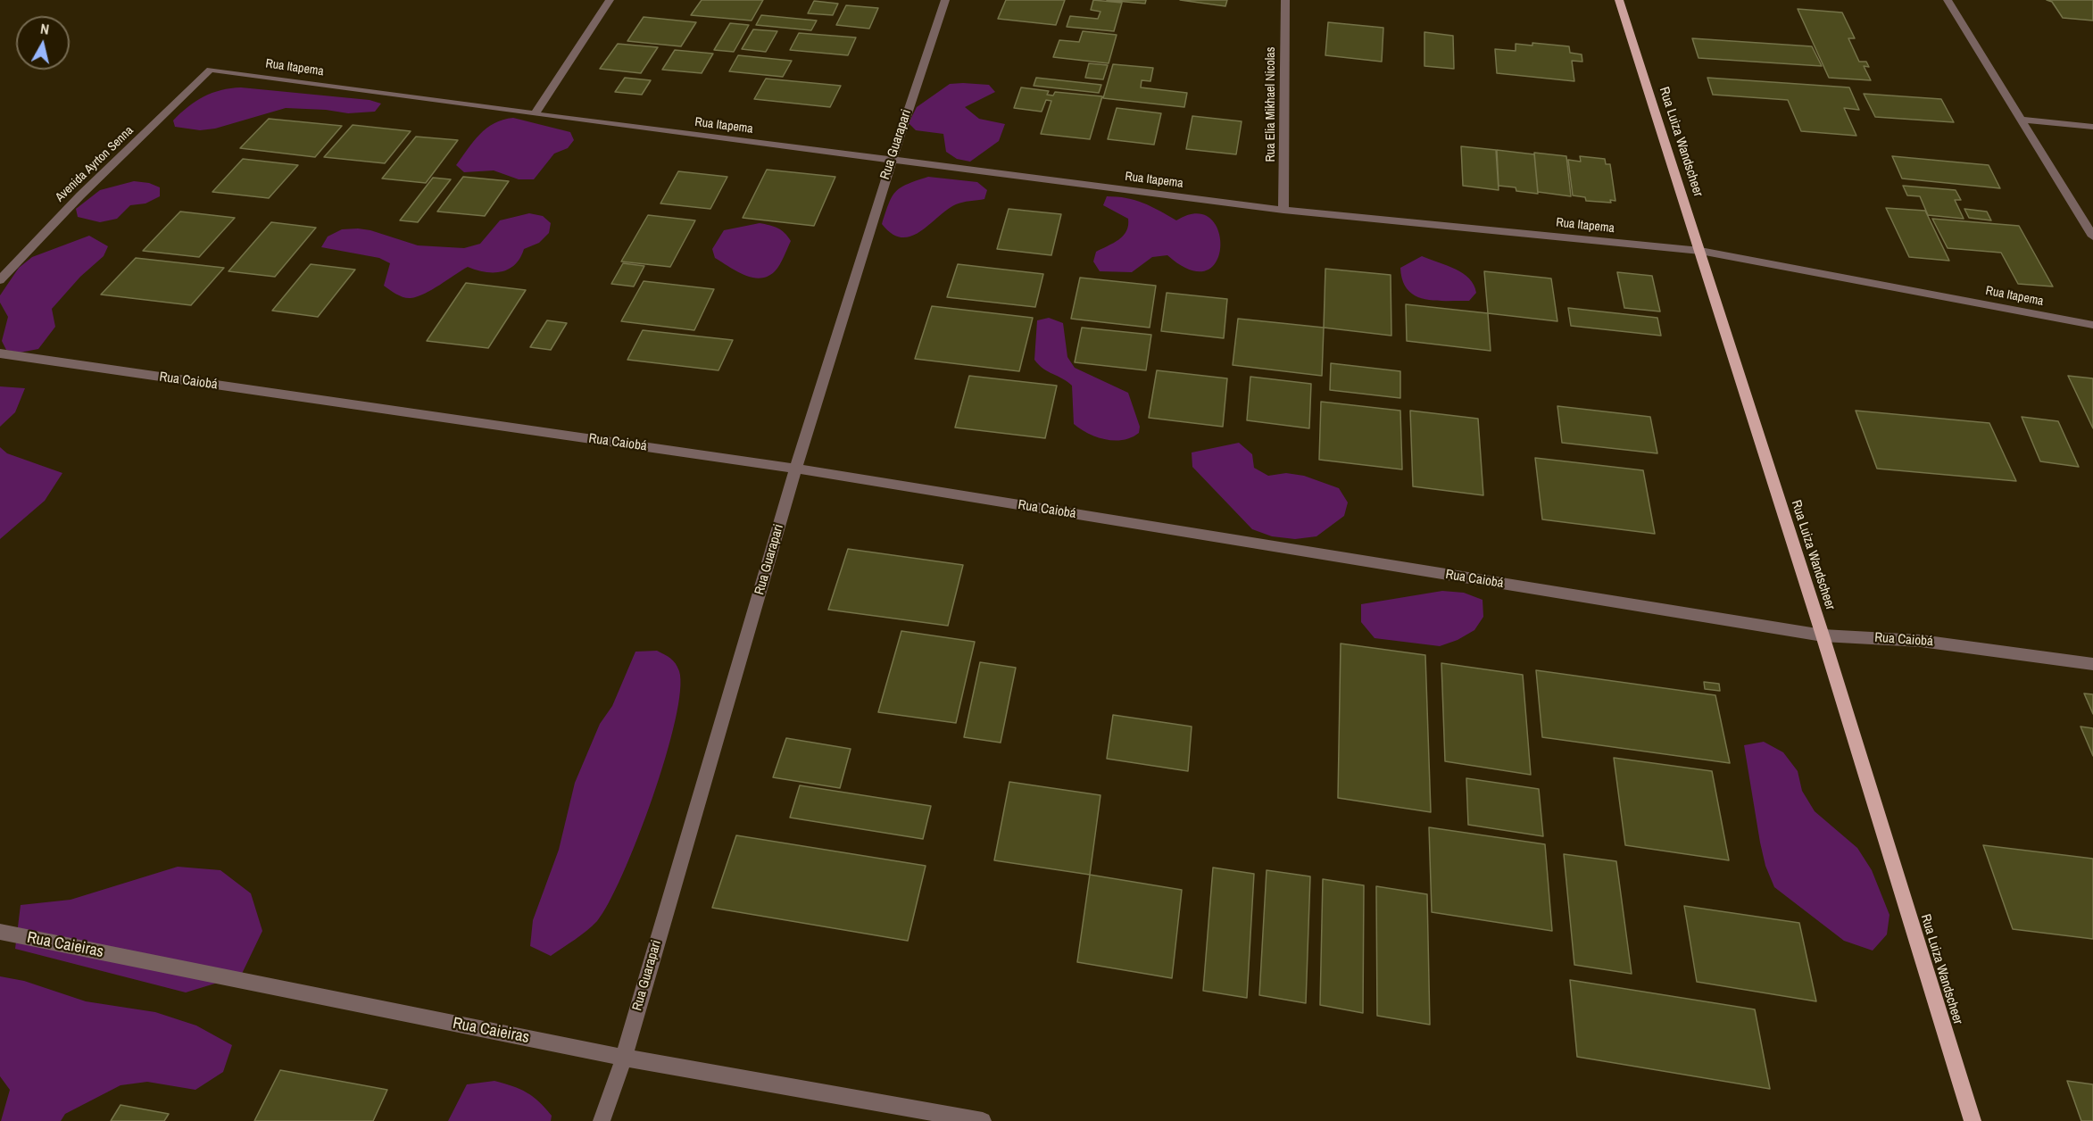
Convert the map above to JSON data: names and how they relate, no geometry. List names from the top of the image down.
{
  "streets": {
    "main road": ["Rua Luiza Wandscheer"],
    "street": [
      "Rua Itapema",
      "Rua Elia Mikhael Nicolas",
      "Rua Guarapari",
      "Avenida Ayrton Senna",
      "Rua Caiobá",
      "Rua Caieiras"
    ]
  },
  "crossings": [
    ["Rua Itapema", "Rua Elia Mikhael Nicolas"],
    ["Rua Itapema", "Rua Luiza Wandscheer"],
    ["Rua Itapema", "Rua Guarapari"],
    ["Rua Itapema", "Avenida Ayrton Senna"],
    ["Rua Luiza Wandscheer", "Rua Caiobá"],
    ["Rua Guarapari", "Rua Caiobá"],
    ["Rua Guarapari", "Rua Caieiras"]
  ],
  "north": "top"
}
